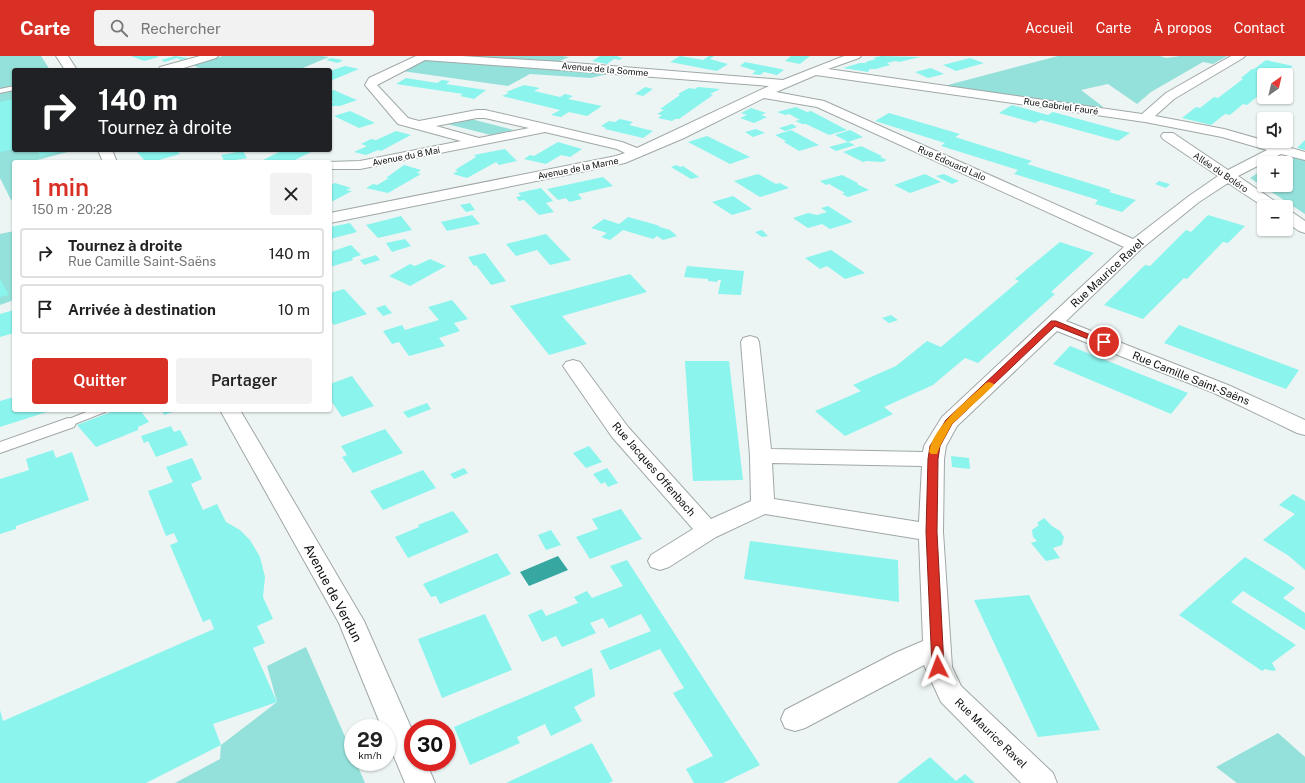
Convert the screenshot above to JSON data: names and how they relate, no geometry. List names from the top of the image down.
{
  "streets": {
    "street": [
      "Avenue de la Somme",
      "Rue Gabriel Fauré",
      "Avenue du 8 Mai",
      "Rue Édouard Lalo",
      "Avenue de la Marne",
      "Allée du Boléro",
      "Rue Maurice Ravel",
      "Rue Camille Saint-Saëns",
      "Rue Jacques Offenbach",
      "Avenue de Verdun"
    ]
  },
  "crossings": [
    ["Avenue de la Somme", "Avenue de la Marne"],
    ["Rue Gabriel Fauré", "Avenue de la Marne"],
    ["Rue Gabriel Fauré", "Rue Maurice Ravel"],
    ["Rue Édouard Lalo", "Avenue de la Marne"],
    ["Rue Édouard Lalo", "Rue Maurice Ravel"],
    ["Allée du Boléro", "Rue Maurice Ravel"],
    ["Rue Maurice Ravel", "Rue Camille Saint-Saëns"]
  ],
  "north": "top right",
  "page": {
    "header": "Carte",
    "search": "Rechercher",
    "nav": [
      "Accueil",
      "Carte",
      "À propos",
      "Contact"
    ],
    "map_buttons": ["+", "−"],
    "turn": ["140 m", "Tournez à droite"],
    "heading": ["1 min", "150 m · 20:28"],
    "list": [
      {
        "name": "Tournez à droite",
        "note": "Rue Camille Saint-Saëns",
        "value": "140 m"
      },
      {
        "name": "Arrivée à destination",
        "value": "10 m"
      }
    ],
    "buttons": ["Quitter", "Partager"],
    "speed": "29 km/h",
    "limit": "30"
  }
}
